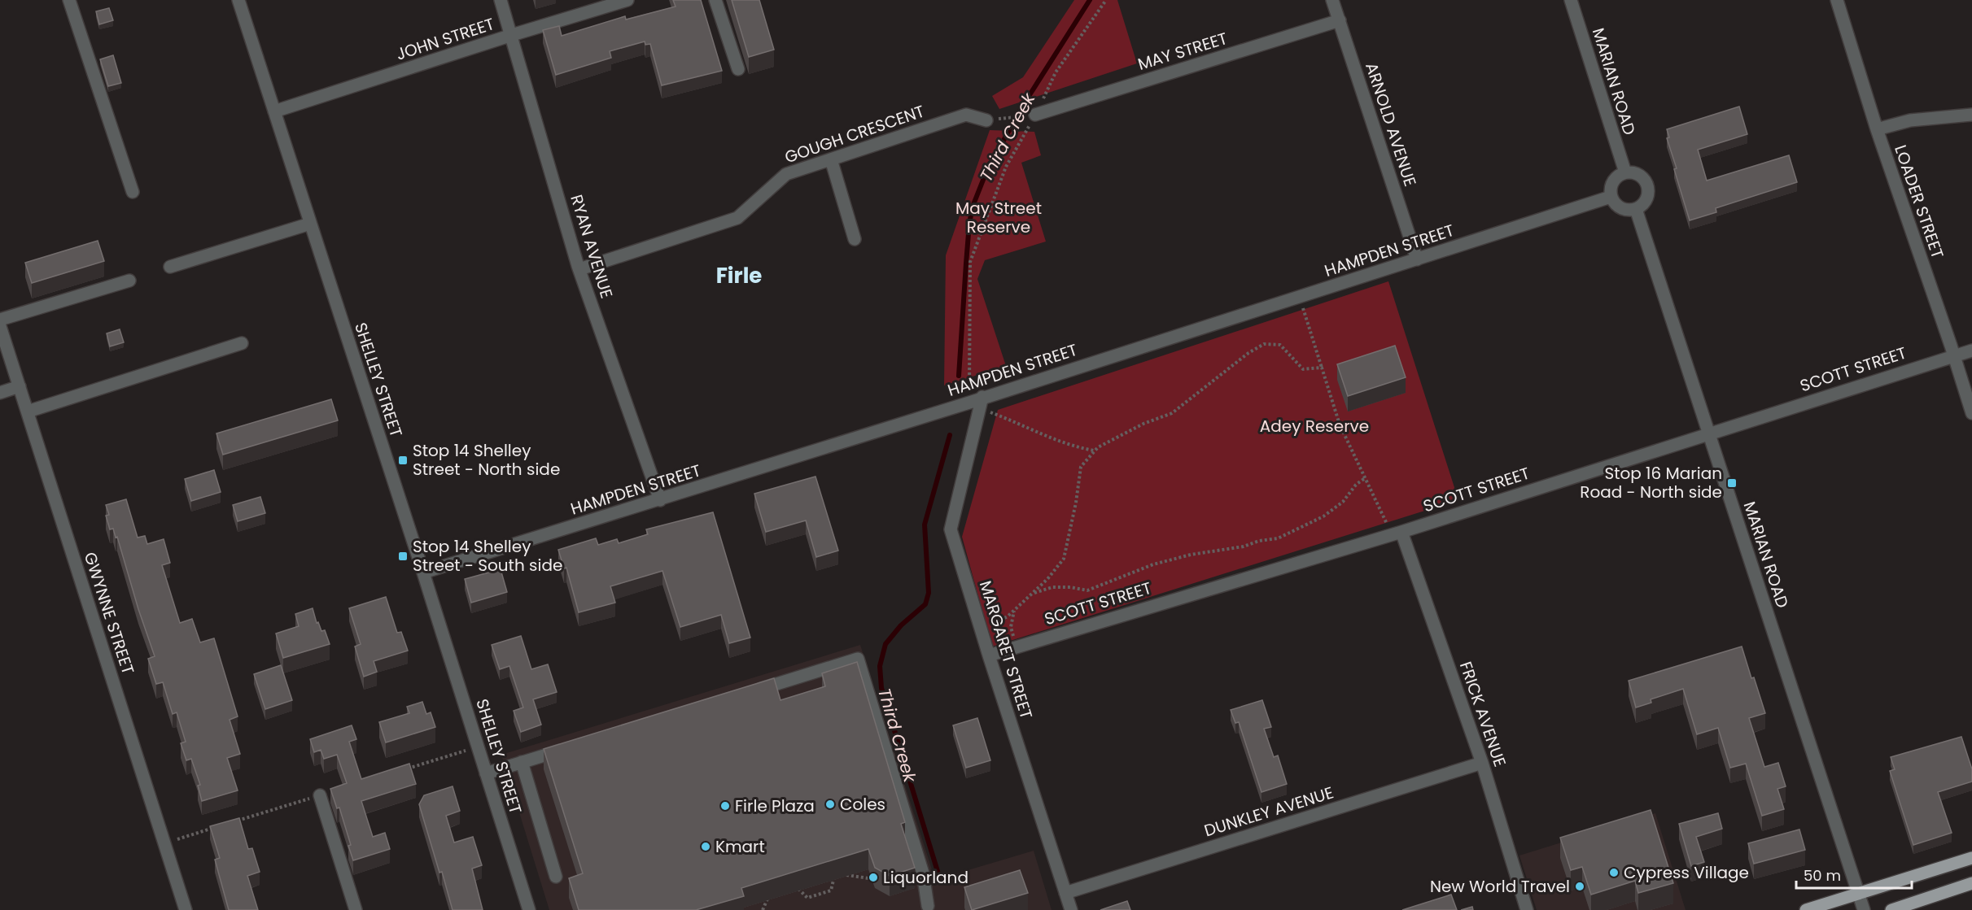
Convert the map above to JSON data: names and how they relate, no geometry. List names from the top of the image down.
{
  "streets": {
    "street": [
      "JOHN STREET",
      "MAY STREET",
      "MARIAN ROAD",
      "ARNOLD AVENUE",
      "GOUGH CRESCENT",
      "LOADER STREET",
      "RYAN AVENUE",
      "HAMPDEN STREET",
      "SCOTT STREET",
      "SHELLEY STREET",
      "GWYNNE STREET",
      "MARGARET STREET",
      "FRICK AVENUE",
      "DUNKLEY AVENUE"
    ]
  },
  "crossings": [
    ["JOHN STREET", "RYAN AVENUE"],
    ["JOHN STREET", "SHELLEY STREET"],
    ["MAY STREET", "ARNOLD AVENUE"],
    ["MARIAN ROAD", "HAMPDEN STREET"],
    ["MARIAN ROAD", "SCOTT STREET"],
    ["ARNOLD AVENUE", "HAMPDEN STREET"],
    ["GOUGH CRESCENT", "RYAN AVENUE"],
    ["LOADER STREET", "SCOTT STREET"],
    ["RYAN AVENUE", "HAMPDEN STREET"],
    ["HAMPDEN STREET", "SHELLEY STREET"],
    ["HAMPDEN STREET", "MARGARET STREET"],
    ["SCOTT STREET", "MARGARET STREET"],
    ["SCOTT STREET", "FRICK AVENUE"],
    ["MARGARET STREET", "DUNKLEY AVENUE"],
    ["FRICK AVENUE", "DUNKLEY AVENUE"]
  ],
  "districts": ["Firle"],
  "water": ["Third Creek"],
  "parks": ["May Street Reserve", "Adey Reserve"],
  "places": {
    "transit": ["Stop 14 Shelley Street - North side", "Stop 16 Marian Road - North side", "Stop 14 Shelley Street - South side"],
    "other": [
      "Coles",
      "Firle Plaza",
      "Kmart",
      "Cypress Village",
      "Liquorland",
      "New World Travel"
    ]
  },
  "scale_bar": "50 m"
}
